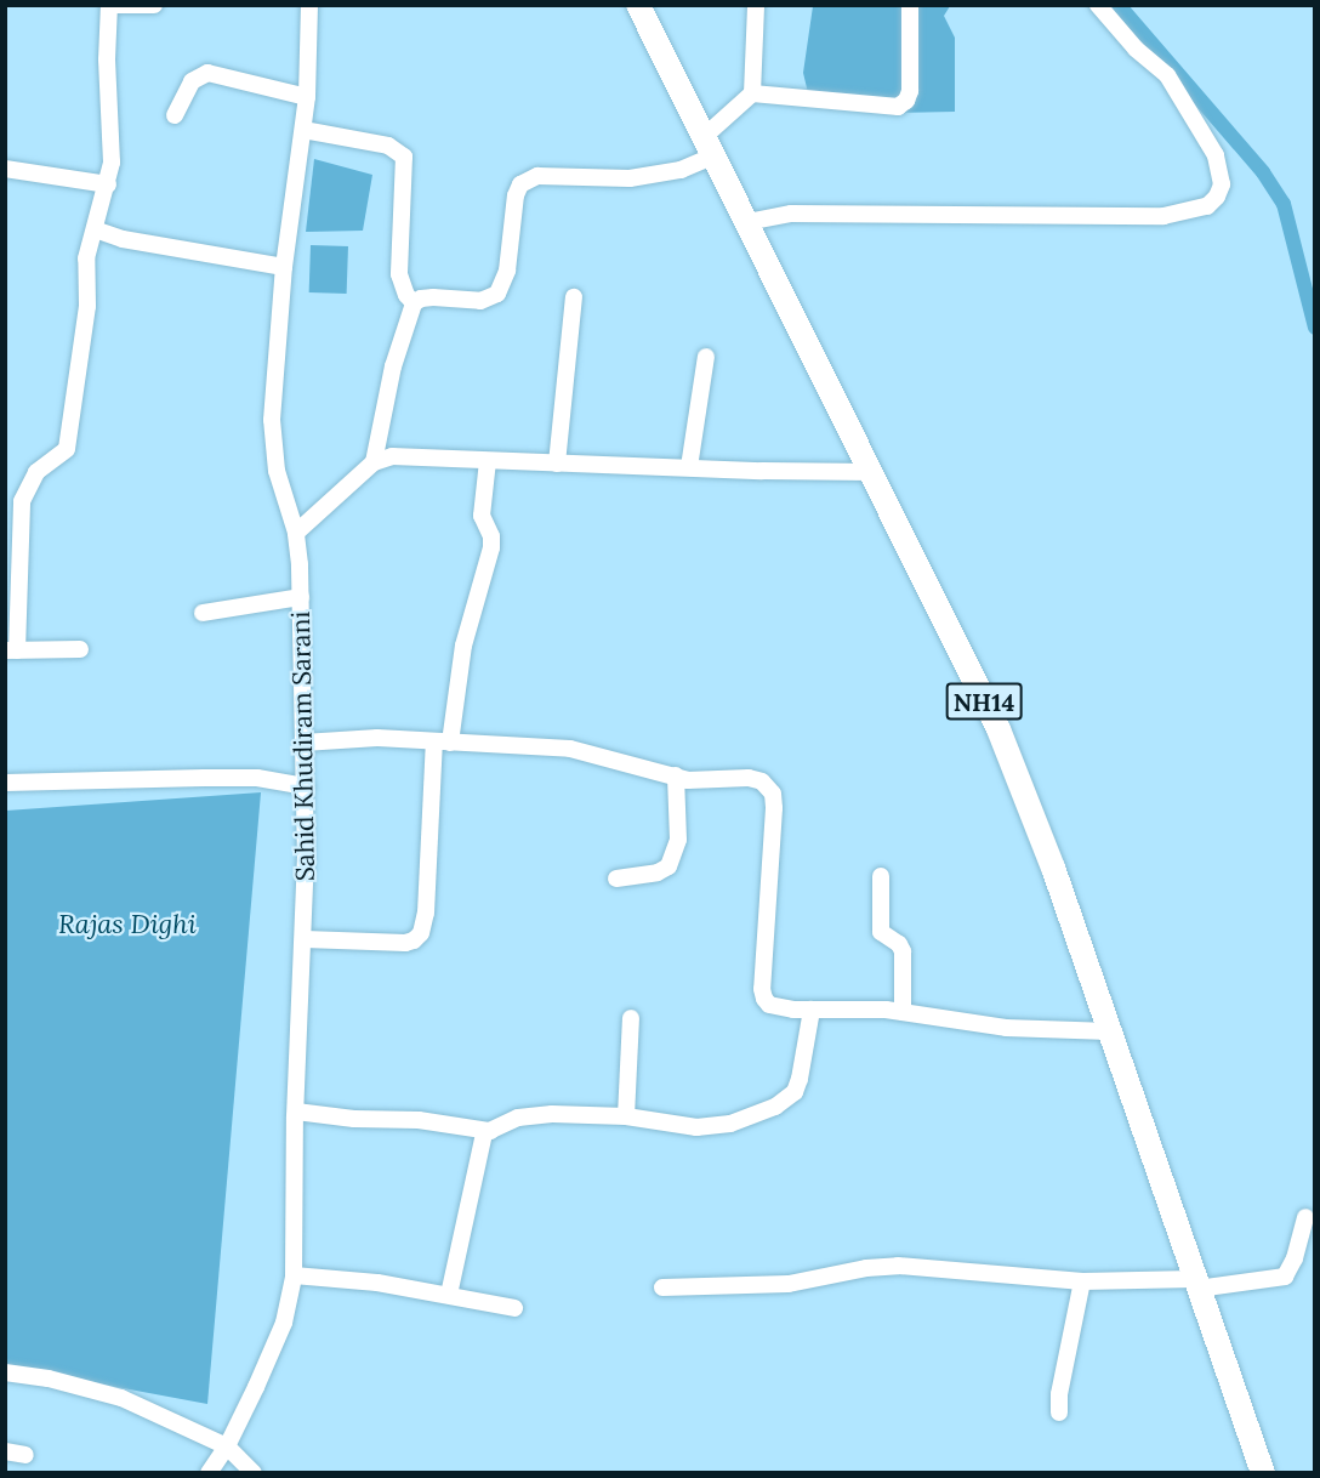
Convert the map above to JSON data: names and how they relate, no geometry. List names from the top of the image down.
{
  "streets": {
    "highway": ["NH14"],
    "street": ["Sahid Khudiram Sarani"]
  },
  "water": ["Rajas Dighi"]
}
